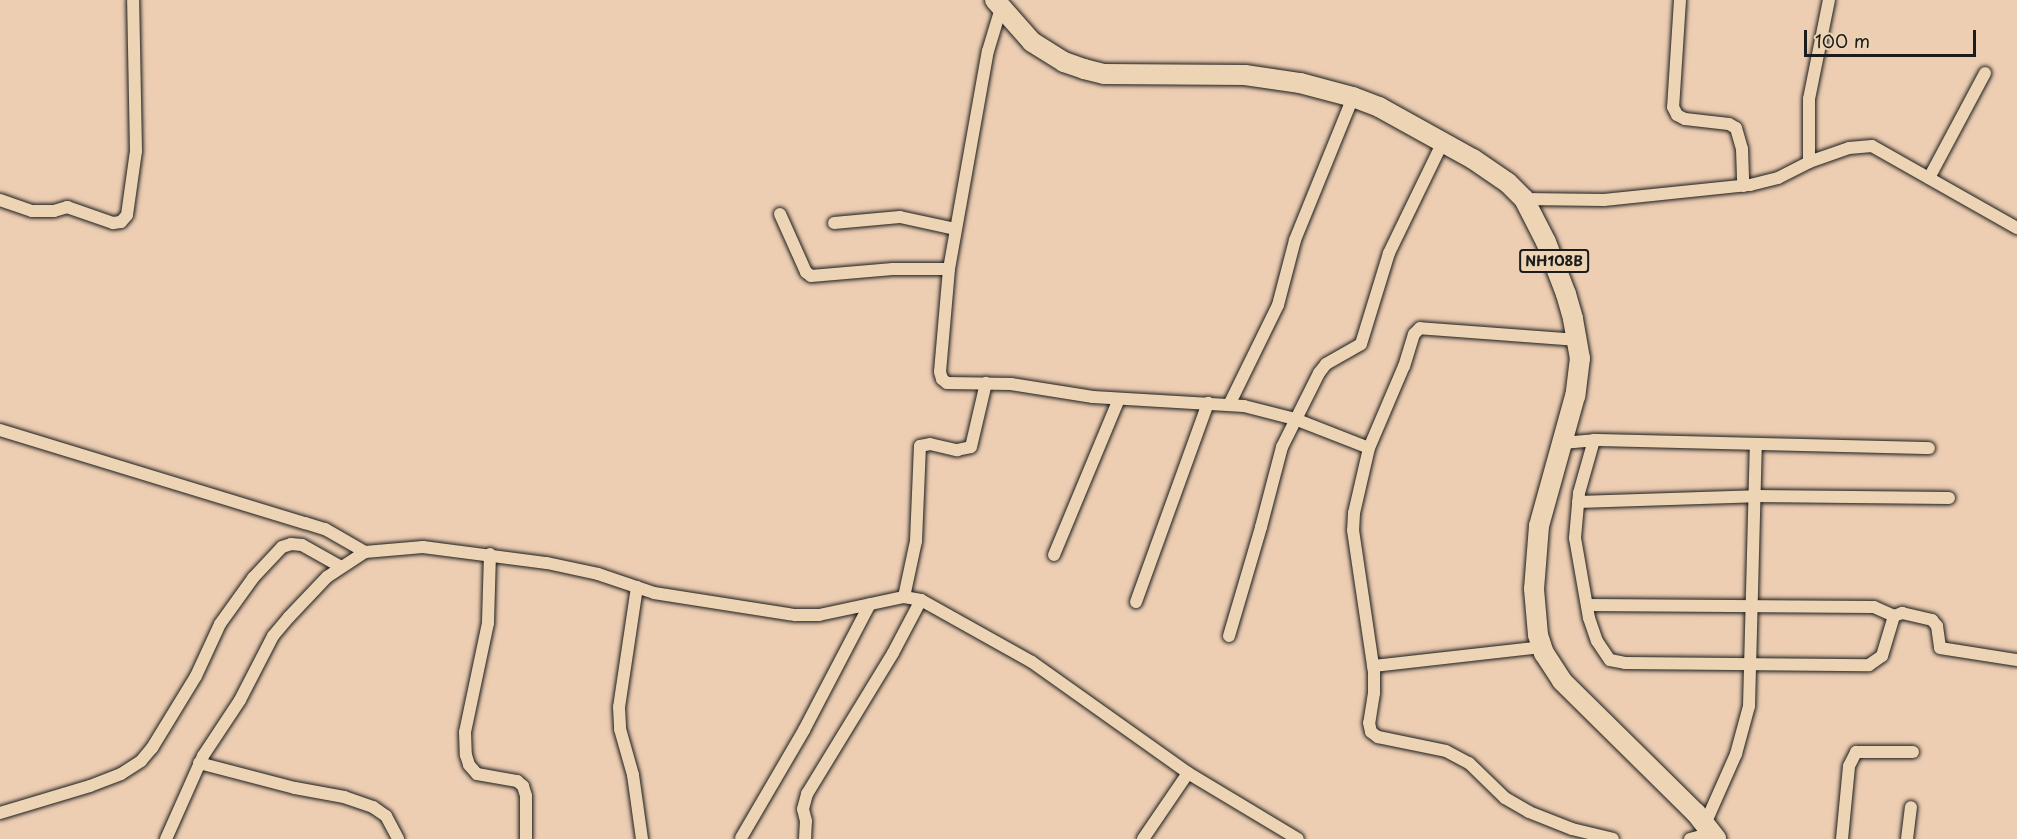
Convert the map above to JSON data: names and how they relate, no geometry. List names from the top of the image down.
{
  "streets": {
    "highway": ["NH108B"]
  },
  "scale_bar": "100 m"
}
